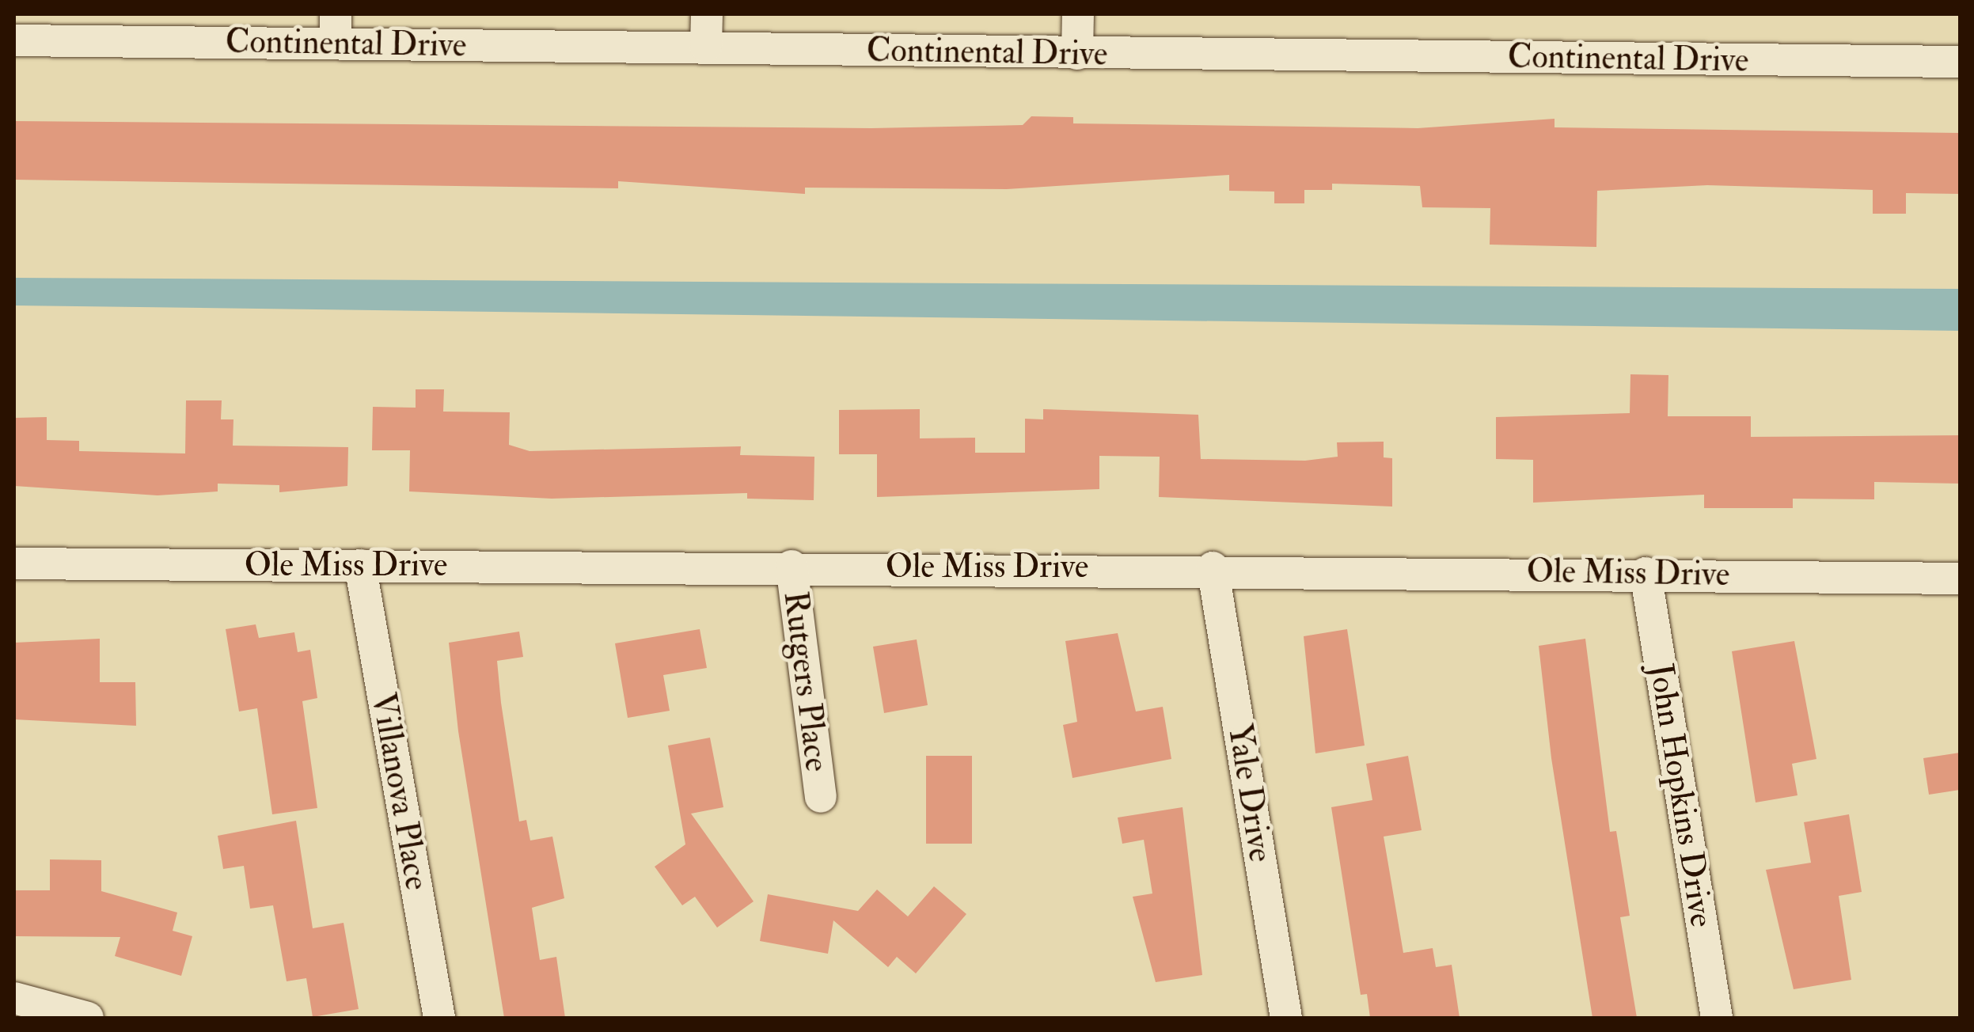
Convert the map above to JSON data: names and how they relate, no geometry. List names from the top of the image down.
{
  "streets": {
    "street": [
      "Continental Drive",
      "Ole Miss Drive",
      "Rutgers Place",
      "Villanova Place",
      "Yale Drive",
      "John Hopkins Drive"
    ]
  },
  "crossings": [
    ["Ole Miss Drive", "Rutgers Place"],
    ["Ole Miss Drive", "Villanova Place"],
    ["Ole Miss Drive", "Yale Drive"],
    ["Ole Miss Drive", "John Hopkins Drive"]
  ]
}
